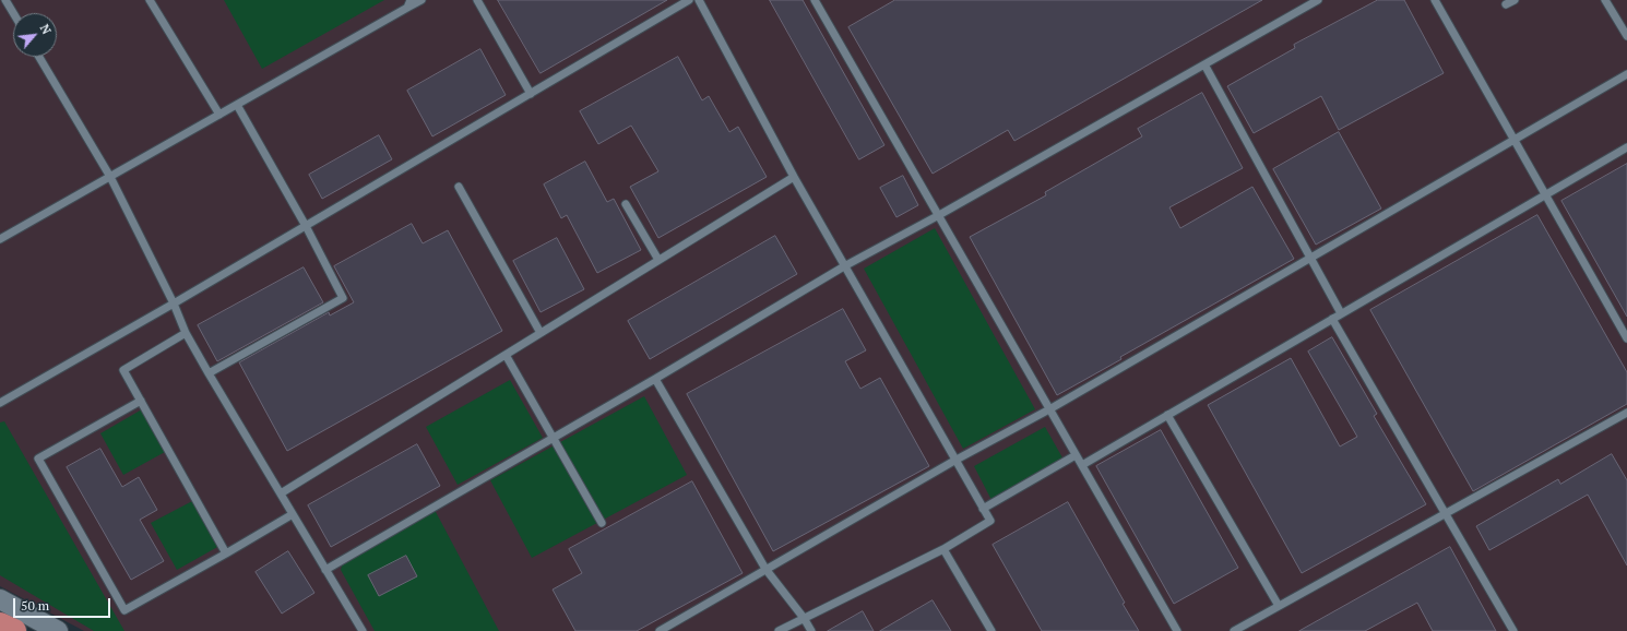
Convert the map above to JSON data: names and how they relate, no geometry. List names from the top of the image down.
{
  "scale_bar": "50 m",
  "north": "top right"
}
